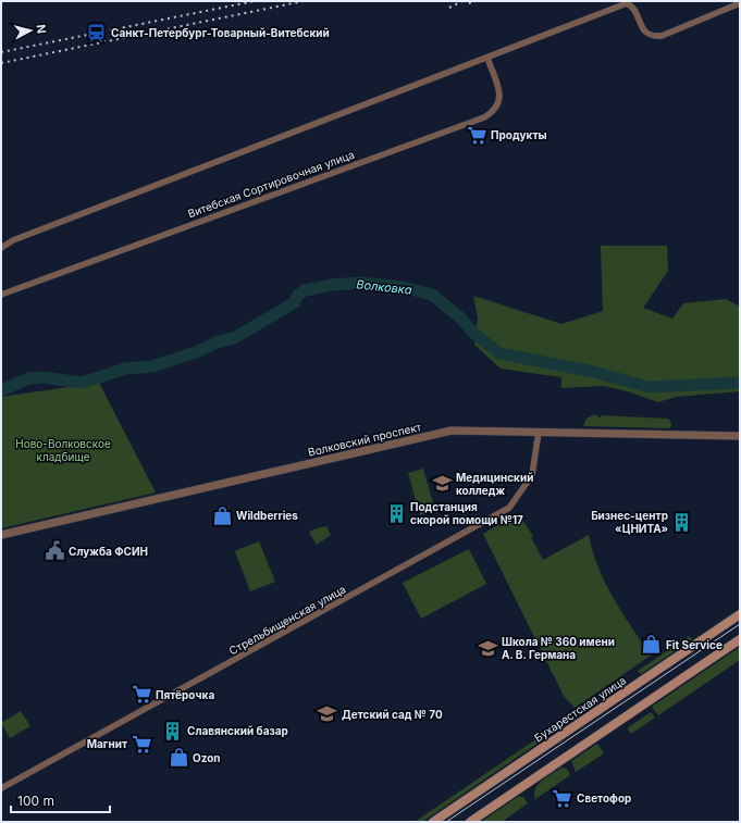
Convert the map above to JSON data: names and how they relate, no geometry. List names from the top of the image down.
{
  "streets": {
    "main road": ["Бухарестская улица"],
    "street": ["Витебская Сортировочная улица", "Волковский проспект", "Стрельбищенская улица"]
  },
  "crossings": [
    ["Волковский проспект", "Стрельбищенская улица"]
  ],
  "water": ["Волковка"],
  "parks": ["Ново-Волковское кладбище"],
  "places": {
    "station": ["Санкт-Петербург-Товарный-Витебский"],
    "supermarket": [
      "Продукты",
      "Пятёрочка",
      "Магнит",
      "Светофор"
    ],
    "school or university": ["Медицинский колледж", "Школа № 360 имени А. В. Германа", "Детский сад № 70"],
    "building": ["Подстанция скорой помощи №17", "Бизнес-центр «ЦНИТА»", "Славянский базар"],
    "shop": ["Wildberries", "Fit Service", "Ozon"],
    "public building": ["Служба ФСИН"]
  },
  "scale_bar": "100 m",
  "north": "right"
}
